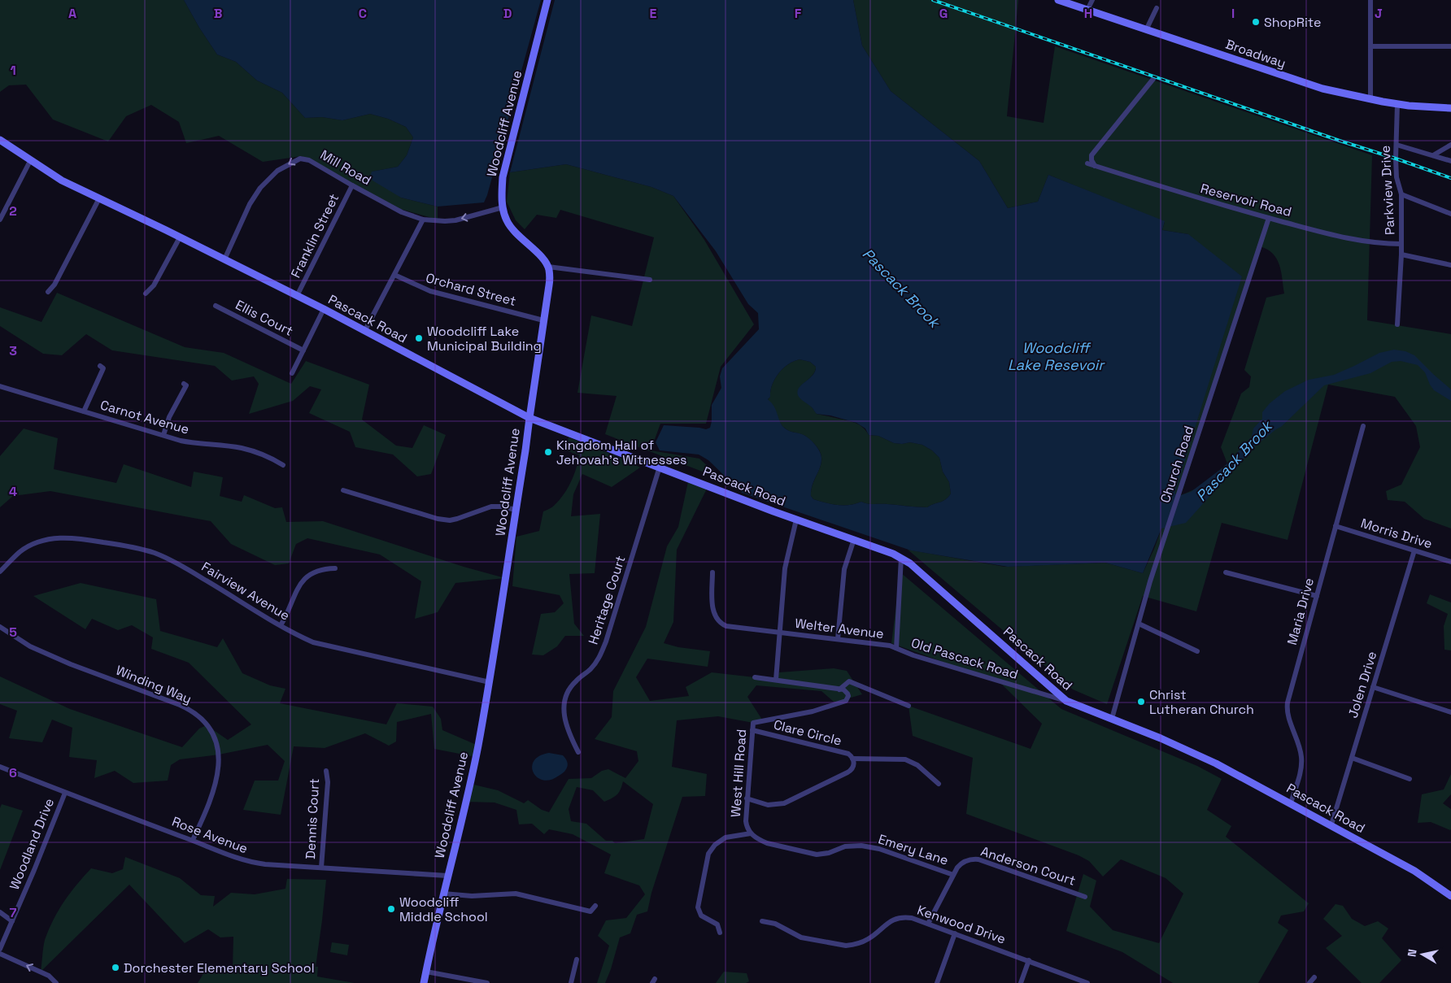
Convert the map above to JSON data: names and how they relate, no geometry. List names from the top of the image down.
{
  "streets": {
    "street": [
      "Broadway",
      "Woodcliff Avenue",
      "Mill Road",
      "Parkview Drive",
      "Reservoir Road",
      "Franklin Street",
      "Orchard Street",
      "Ellis Court",
      "Pascack Road",
      "Carnot Avenue",
      "Church Road",
      "Morris Drive",
      "Fairview Avenue",
      "Heritage Court",
      "Maria Drive",
      "Welter Avenue",
      "Old Pascack Road",
      "Winding Way",
      "Jolen Drive",
      "Clare Circle",
      "West Hill Road",
      "Dennis Court",
      "Rose Avenue",
      "Woodland Drive",
      "Emery Lane",
      "Anderson Court",
      "Kenwood Drive"
    ]
  },
  "crossings": [
    ["Broadway", "Parkview Drive"],
    ["Woodcliff Avenue", "Mill Road"],
    ["Woodcliff Avenue", "Orchard Street"],
    ["Woodcliff Avenue", "Pascack Road"],
    ["Woodcliff Avenue", "Fairview Avenue"],
    ["Woodcliff Avenue", "Rose Avenue"],
    ["Mill Road", "Franklin Street"],
    ["Mill Road", "Pascack Road"],
    ["Parkview Drive", "Reservoir Road"],
    ["Reservoir Road", "Church Road"],
    ["Franklin Street", "Pascack Road"],
    ["Pascack Road", "Church Road"],
    ["Pascack Road", "Heritage Court"],
    ["Pascack Road", "Maria Drive"],
    ["Pascack Road", "Old Pascack Road"],
    ["Pascack Road", "Jolen Drive"],
    ["Morris Drive", "Maria Drive"],
    ["Morris Drive", "Jolen Drive"],
    ["Welter Avenue", "Old Pascack Road"],
    ["Winding Way", "Rose Avenue"],
    ["Clare Circle", "West Hill Road"],
    ["West Hill Road", "Emery Lane"],
    ["Dennis Court", "Rose Avenue"],
    ["Rose Avenue", "Woodland Drive"],
    ["Emery Lane", "Anderson Court"],
    ["Anderson Court", "Kenwood Drive"]
  ],
  "one_way": ["Mill Road"],
  "water": ["Pascack Brook", "Woodcliff Lake Resevoir"],
  "places": [
    "ShopRite",
    "Woodcliff Lake Municipal Building",
    "Kingdom Hall of Jehovah's Witnesses",
    "Christ Lutheran Church",
    "Woodcliff Middle School",
    "Dorchester Elementary School"
  ],
  "north": "left",
  "grid": {
    "columns": [
      "A",
      "B",
      "C",
      "D",
      "E",
      "F",
      "G",
      "H",
      "I",
      "J"
    ],
    "rows": [
      "1",
      "2",
      "3",
      "4",
      "5",
      "6",
      "7"
    ]
  }
}
